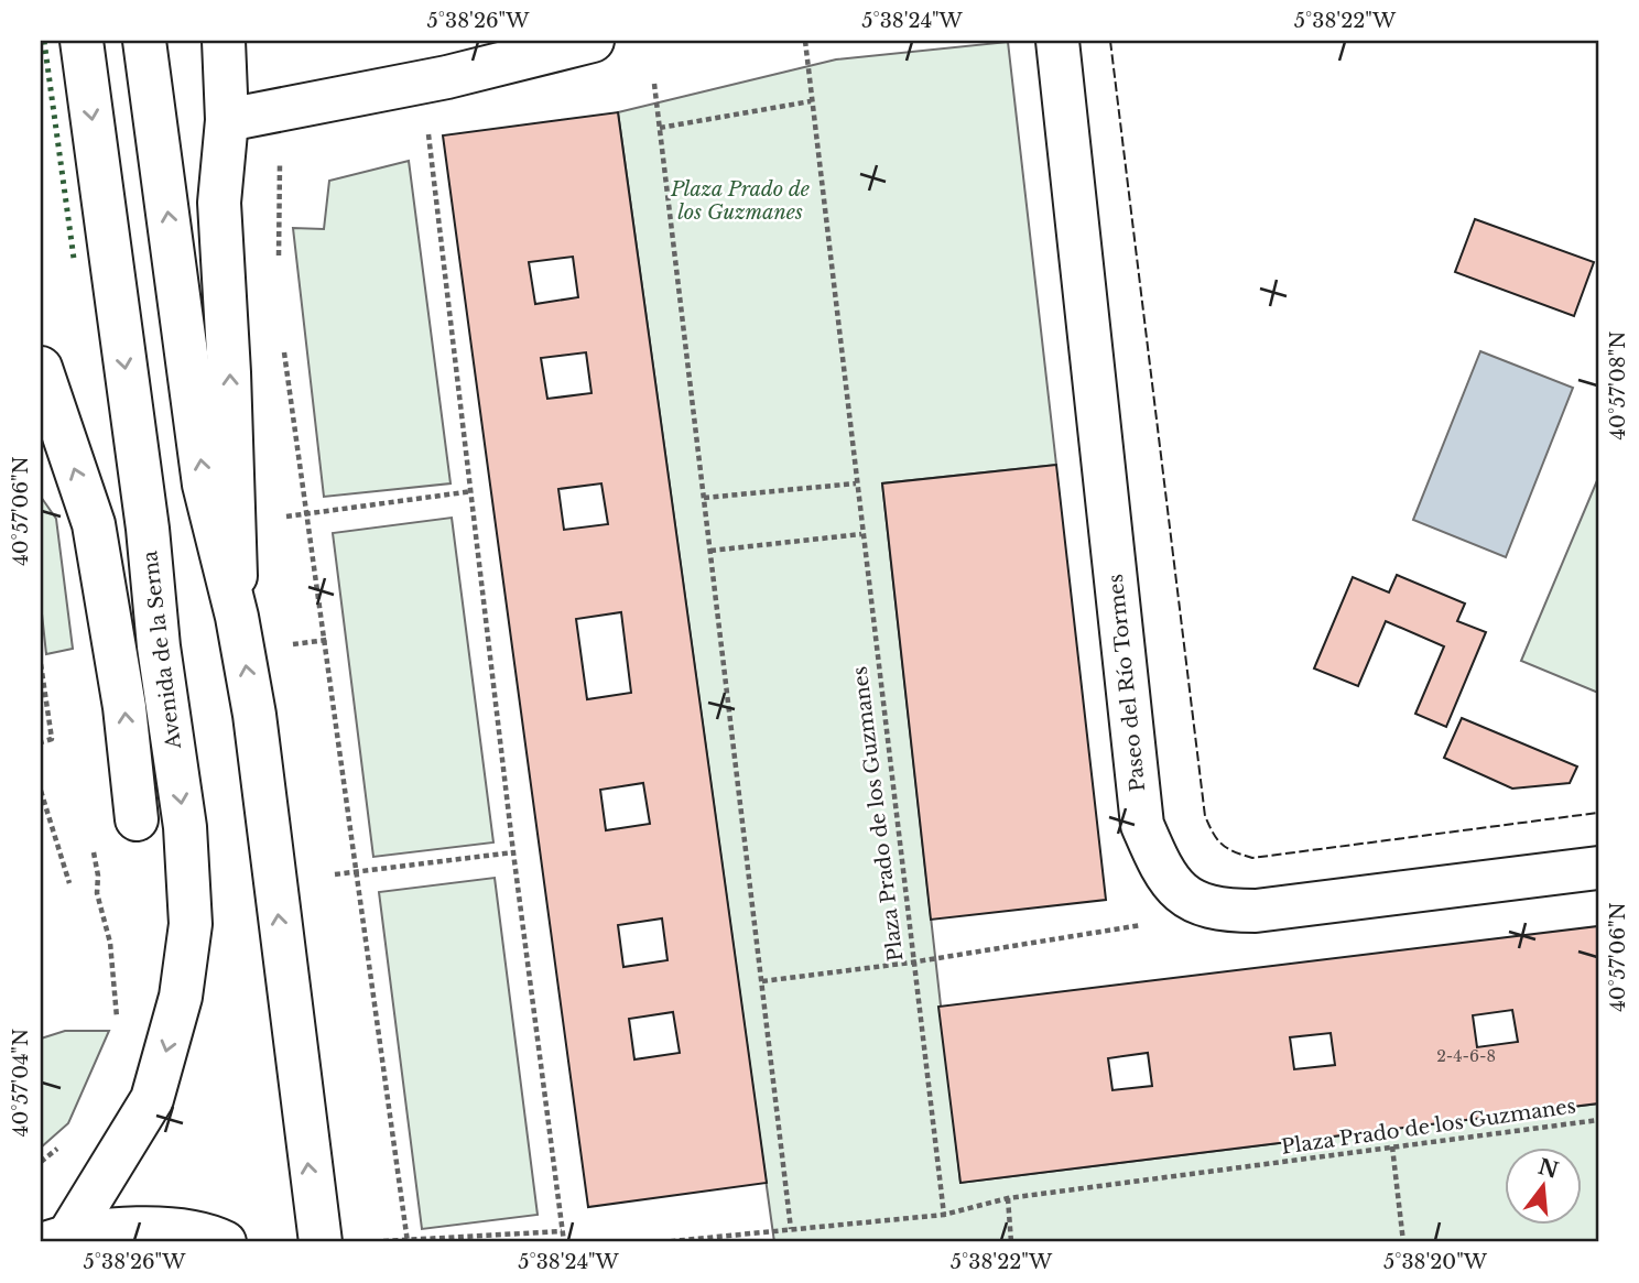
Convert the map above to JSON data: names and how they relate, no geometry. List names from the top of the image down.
{
  "streets": {
    "main road": ["Avenida de la Serna", "Paseo del Río Tormes"],
    "path": ["Plaza Prado de los Guzmanes"]
  },
  "parks": ["Plaza Prado de los Guzmanes"],
  "house_numbers": ["2-4-6-8"],
  "north": "top",
  "coordinates": [
    "5°38'26\"W",
    "5°38'24\"W",
    "5°38'22\"W",
    "40°57'08\"N",
    "40°57'06\"N",
    "40°57'04\"N",
    "5°38'20\"W"
  ]
}
